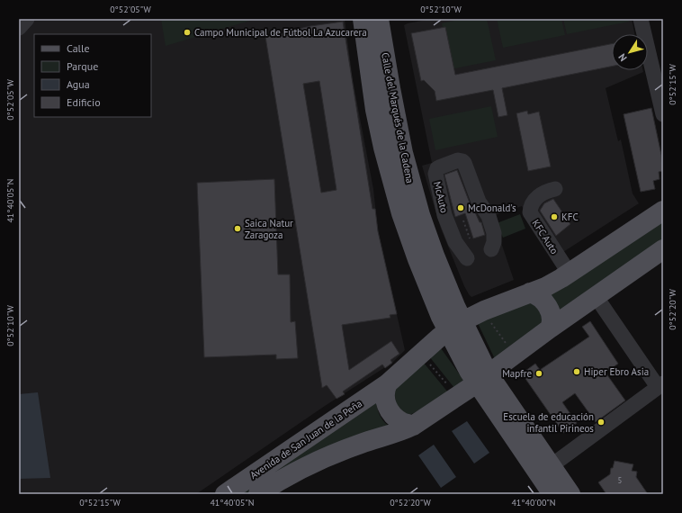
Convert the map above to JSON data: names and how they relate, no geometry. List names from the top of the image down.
{
  "streets": {
    "main road": ["Calle del Marqués de la Cadena", "Avenida de San Juan de la Peña"],
    "street": ["McAuto", "KFC Auto"]
  },
  "crossings": [
    ["Calle del Marqués de la Cadena", "Avenida de San Juan de la Peña"],
    ["KFC Auto", "Avenida de San Juan de la Peña"]
  ],
  "places": [
    "Campo Municipal de Fútbol La Azucarera",
    "McDonald's",
    "KFC",
    "Saica Natur Zaragoza",
    "Hiper Ebro Asia",
    "Mapfre",
    "Escuela de educación infantil Pirineos"
  ],
  "house_numbers": ["5"],
  "legend": [
    "Calle",
    "Parque",
    "Agua",
    "Edificio"
  ],
  "north": "bottom left",
  "coordinates": [
    "0°52'05\"W",
    "0°52'10\"W",
    "0°52'15\"W",
    "41°40'05\"N",
    "0°52'20\"W",
    "41°40'00\"N"
  ]
}
